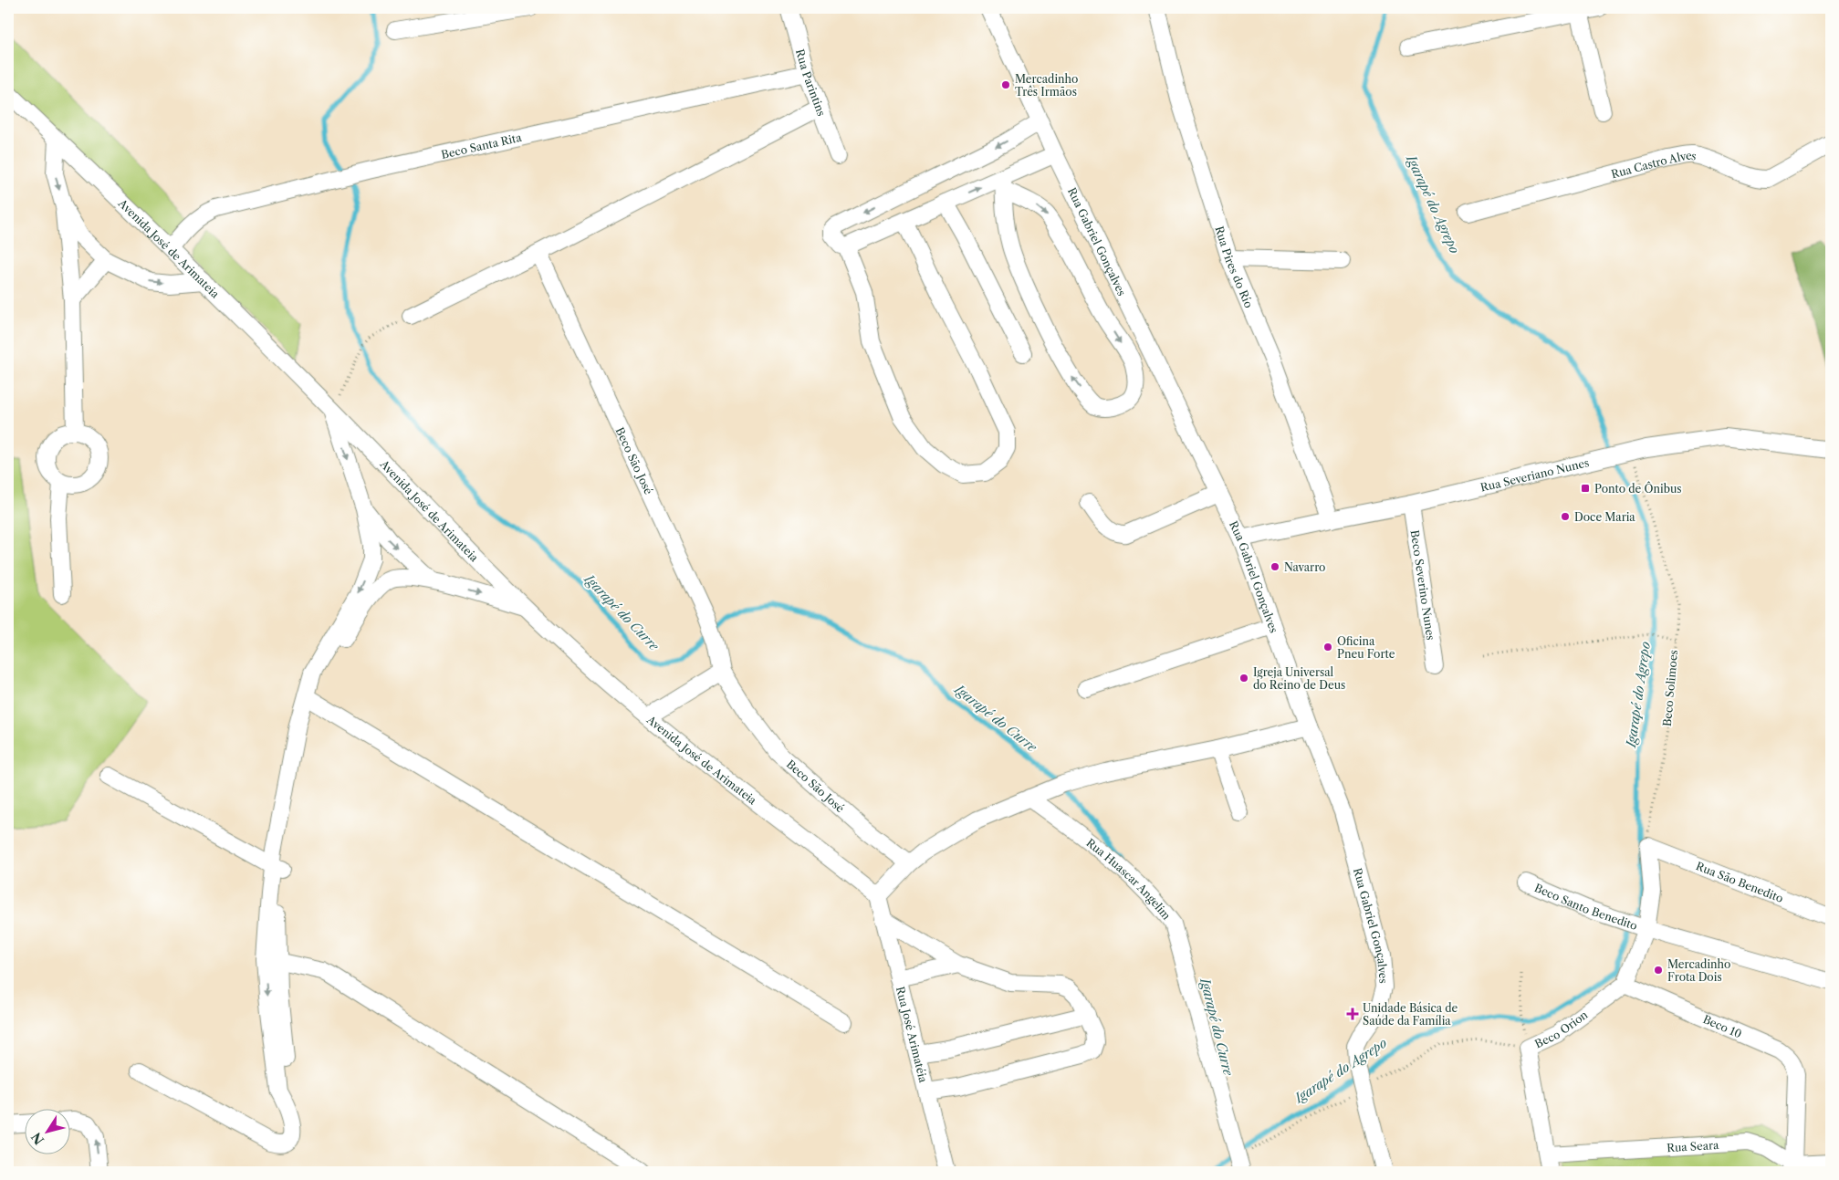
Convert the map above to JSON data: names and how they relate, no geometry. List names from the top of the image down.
{
  "streets": {
    "street": [
      "Rua Parintins",
      "Beco Santa Rita",
      "Rua Castro Alves",
      "Rua Gabriel Gonçalves",
      "Avenida José de Arimateia",
      "Rua Pires do Río",
      "Beco São José",
      "Rua Severiano Nunes",
      "Beco Severino Nunes",
      "Rua Huascar Angelim",
      "Rua São Benedito",
      "Beco Santo Benedito",
      "Beco 10",
      "Beco Orion",
      "Rua José Arimatéia",
      "Rua Seara"
    ],
    "path": ["Beco Solimoes"]
  },
  "crossings": [
    ["Rua Parintins", "Beco Santa Rita"],
    ["Beco Santa Rita", "Avenida José de Arimateia"],
    ["Rua Gabriel Gonçalves", "Rua Severiano Nunes"],
    ["Avenida José de Arimateia", "Rua José Arimatéia"],
    ["Rua Pires do Río", "Rua Severiano Nunes"],
    ["Rua Severiano Nunes", "Beco Severino Nunes"],
    ["Rua Severiano Nunes", "Beco Solimoes"],
    ["Beco Solimoes", "Rua São Benedito"],
    ["Beco 10", "Beco Orion"],
    ["Beco 10", "Rua Seara"],
    ["Beco Orion", "Rua Seara"]
  ],
  "water": ["Igarapé do Agrepo", "Igarapé do Curre"],
  "places": {
    "other": [
      "Mercadinho Três Irmãos",
      "Doce Maria",
      "Navarro",
      "Oficina Pneu Forte",
      "Igreja Universal do Reino de Deus",
      "Mercadinho Frota Dois"
    ],
    "transit": ["Ponto de Ônibus"],
    "health": ["Unidade Básica de Saúde da Família"]
  },
  "north": "bottom left"
}
